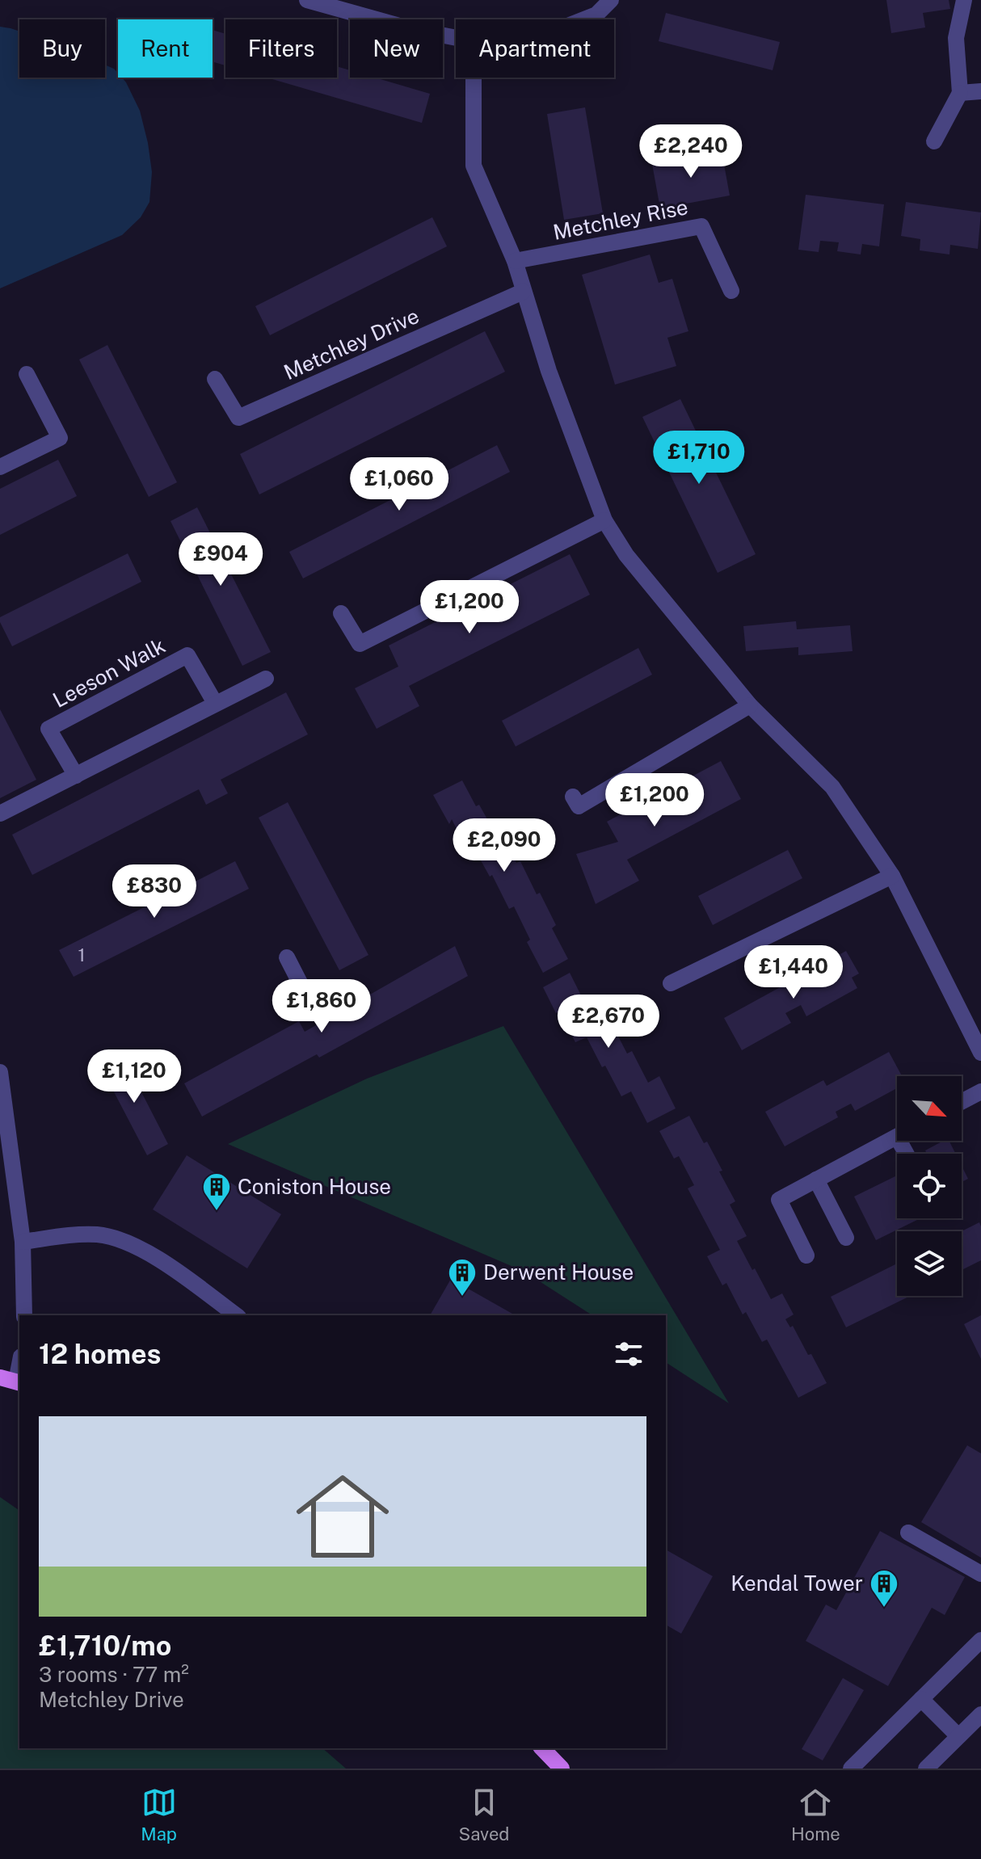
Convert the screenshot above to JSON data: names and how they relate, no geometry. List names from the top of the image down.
{
  "streets": {
    "street": ["Metchley Rise", "Metchley Drive", "Leeson Walk"]
  },
  "places": {
    "building": ["Coniston House", "Derwent House", "Kendal Tower"]
  },
  "house_numbers": ["1"],
  "north": "bottom right",
  "page": {
    "chip": [
      "Buy",
      "Rent",
      "Filters",
      "New",
      "Apartment"
    ],
    "price": [
      "£2,240",
      "£1,710",
      "£1,060",
      "£904",
      "£1,200",
      "£1,200",
      "£2,090",
      "£830",
      "£1,440",
      "£1,860",
      "£2,670",
      "£1,120"
    ],
    "heading": "12 homes",
    "list": [
      {
        "name": "£1,710/mo",
        "note": "3 rooms · 77 m² · Metchley Drive"
      }
    ],
    "tabs": ["Map", "Saved", "Home"]
  }
}
